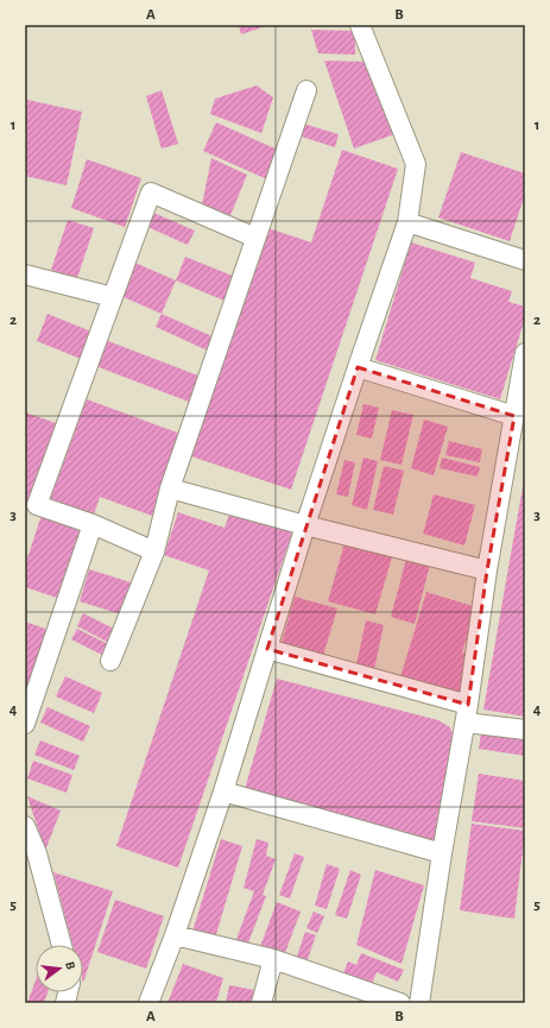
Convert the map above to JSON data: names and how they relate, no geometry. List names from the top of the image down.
{
  "north": "right",
  "grid": {
    "columns": ["A", "B"],
    "rows": [
      "1",
      "2",
      "3",
      "4",
      "5"
    ]
  }
}
